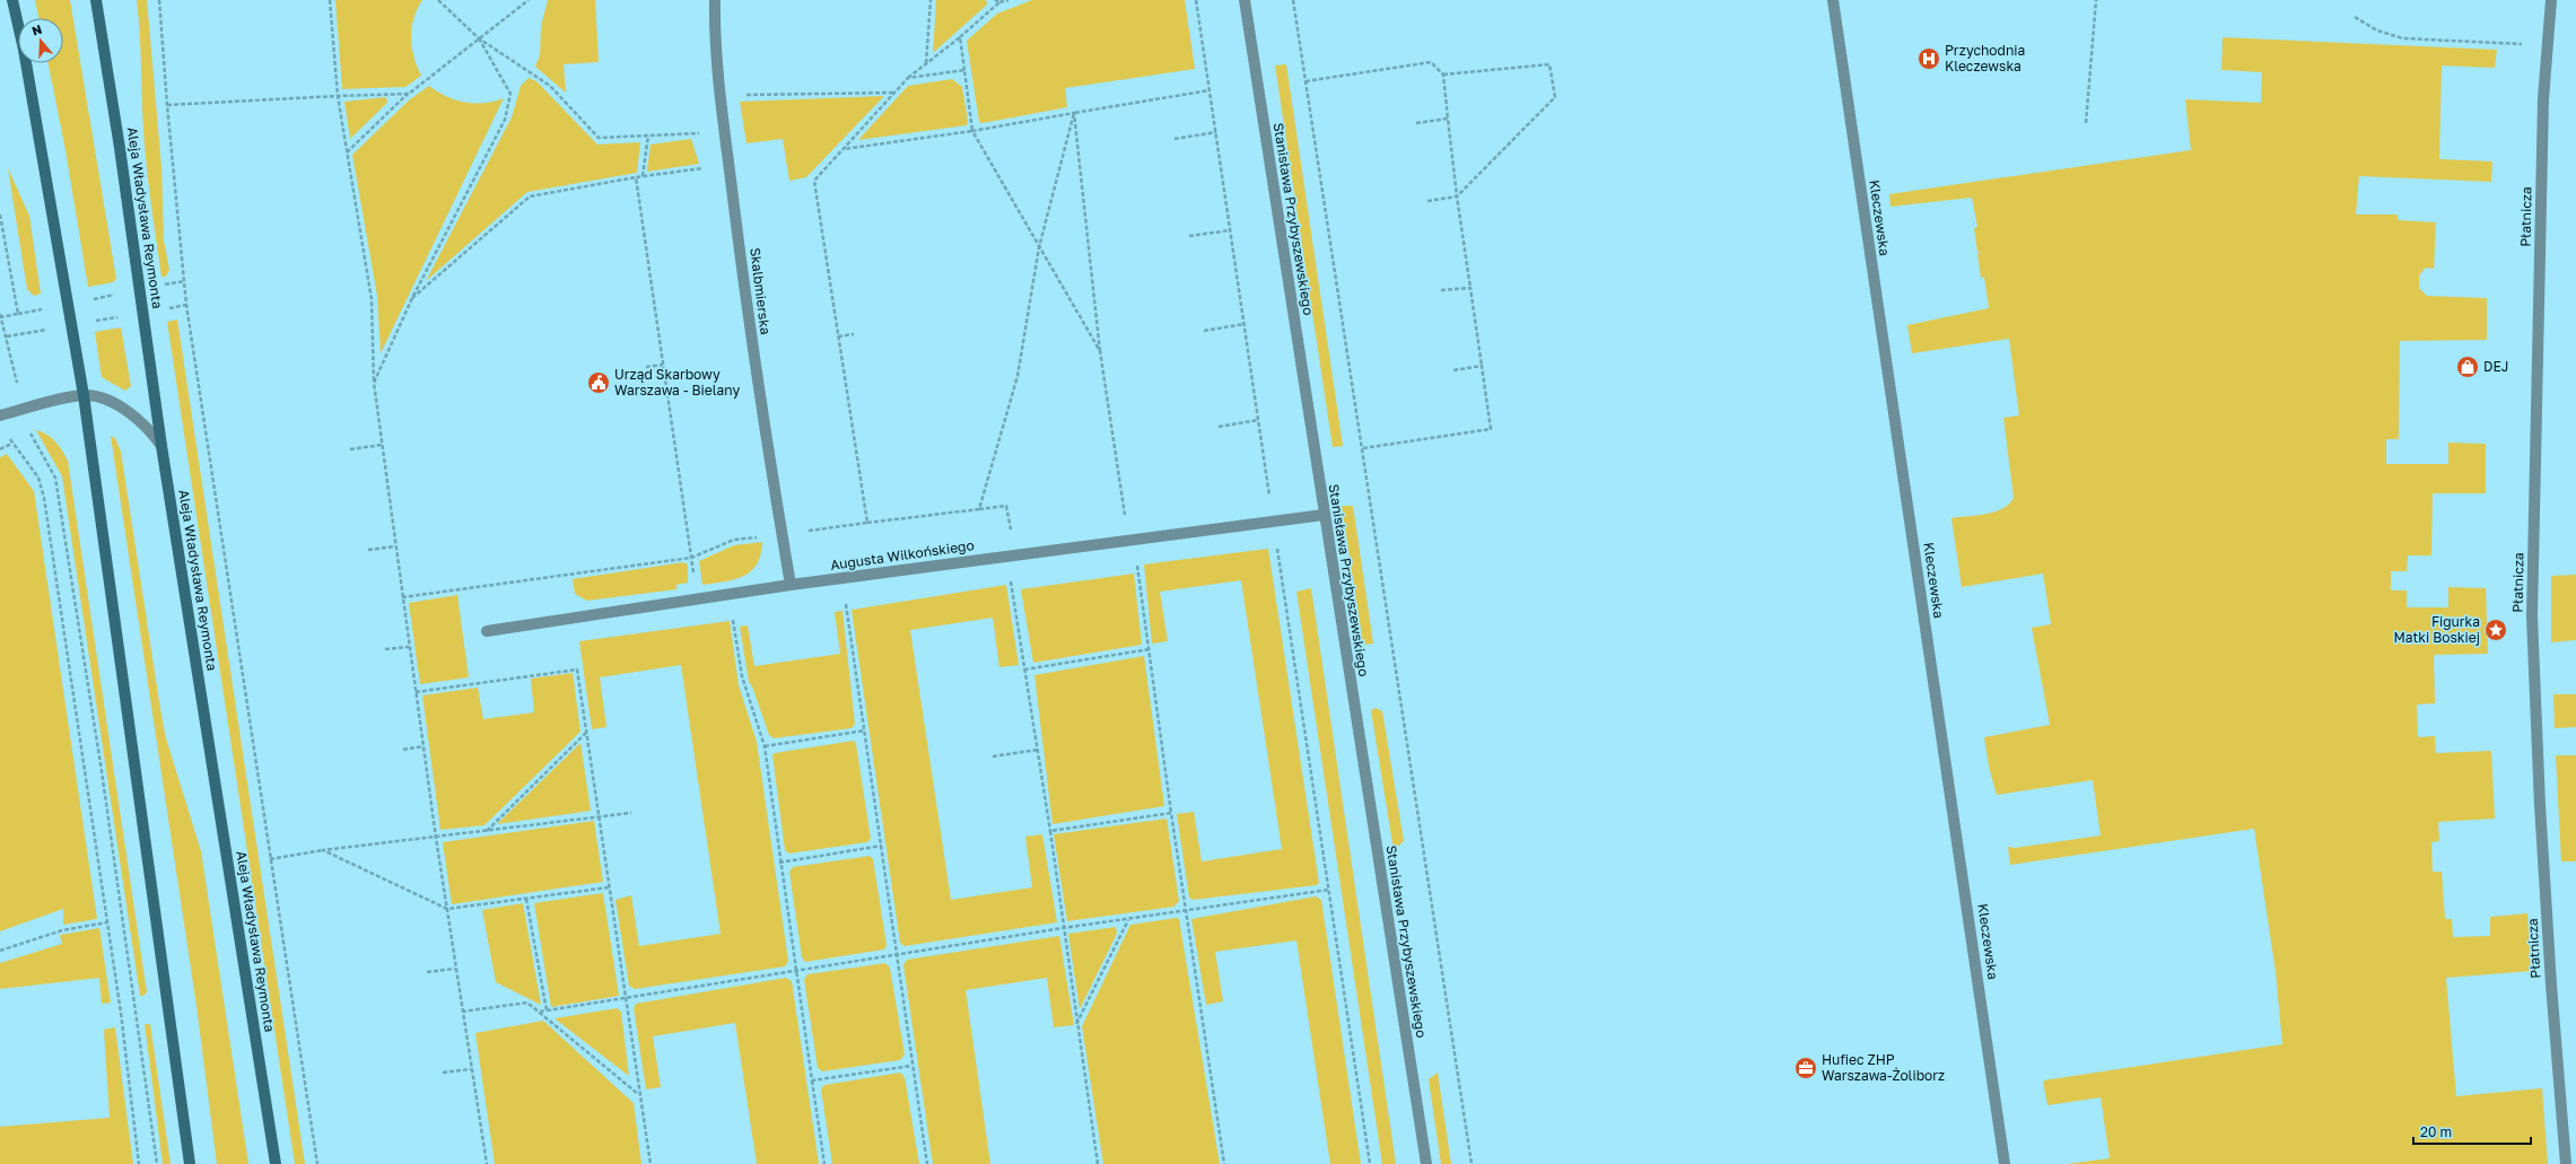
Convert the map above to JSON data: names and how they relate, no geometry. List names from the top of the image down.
{
  "streets": {
    "main road": ["Aleja Władysława Reymonta"],
    "street": [
      "Płatnicza",
      "Kleczewska",
      "Stanisława Przybyszewskiego",
      "Skalbmierska",
      "Augusta Wilkońskiego"
    ]
  },
  "crossings": [
    ["Stanisława Przybyszewskiego", "Augusta Wilkońskiego"],
    ["Skalbmierska", "Augusta Wilkońskiego"]
  ],
  "places": {
    "hospital": ["Przychodnia Kleczewska"],
    "shop": ["DEJ"],
    "public building": ["Urząd Skarbowy Warszawa - Bielany"],
    "place": ["Figurka Matki Boskiej"],
    "office": ["Hufiec ZHP Warszawa-Żoliborz"]
  },
  "scale_bar": "20 m",
  "north": "top"
}
